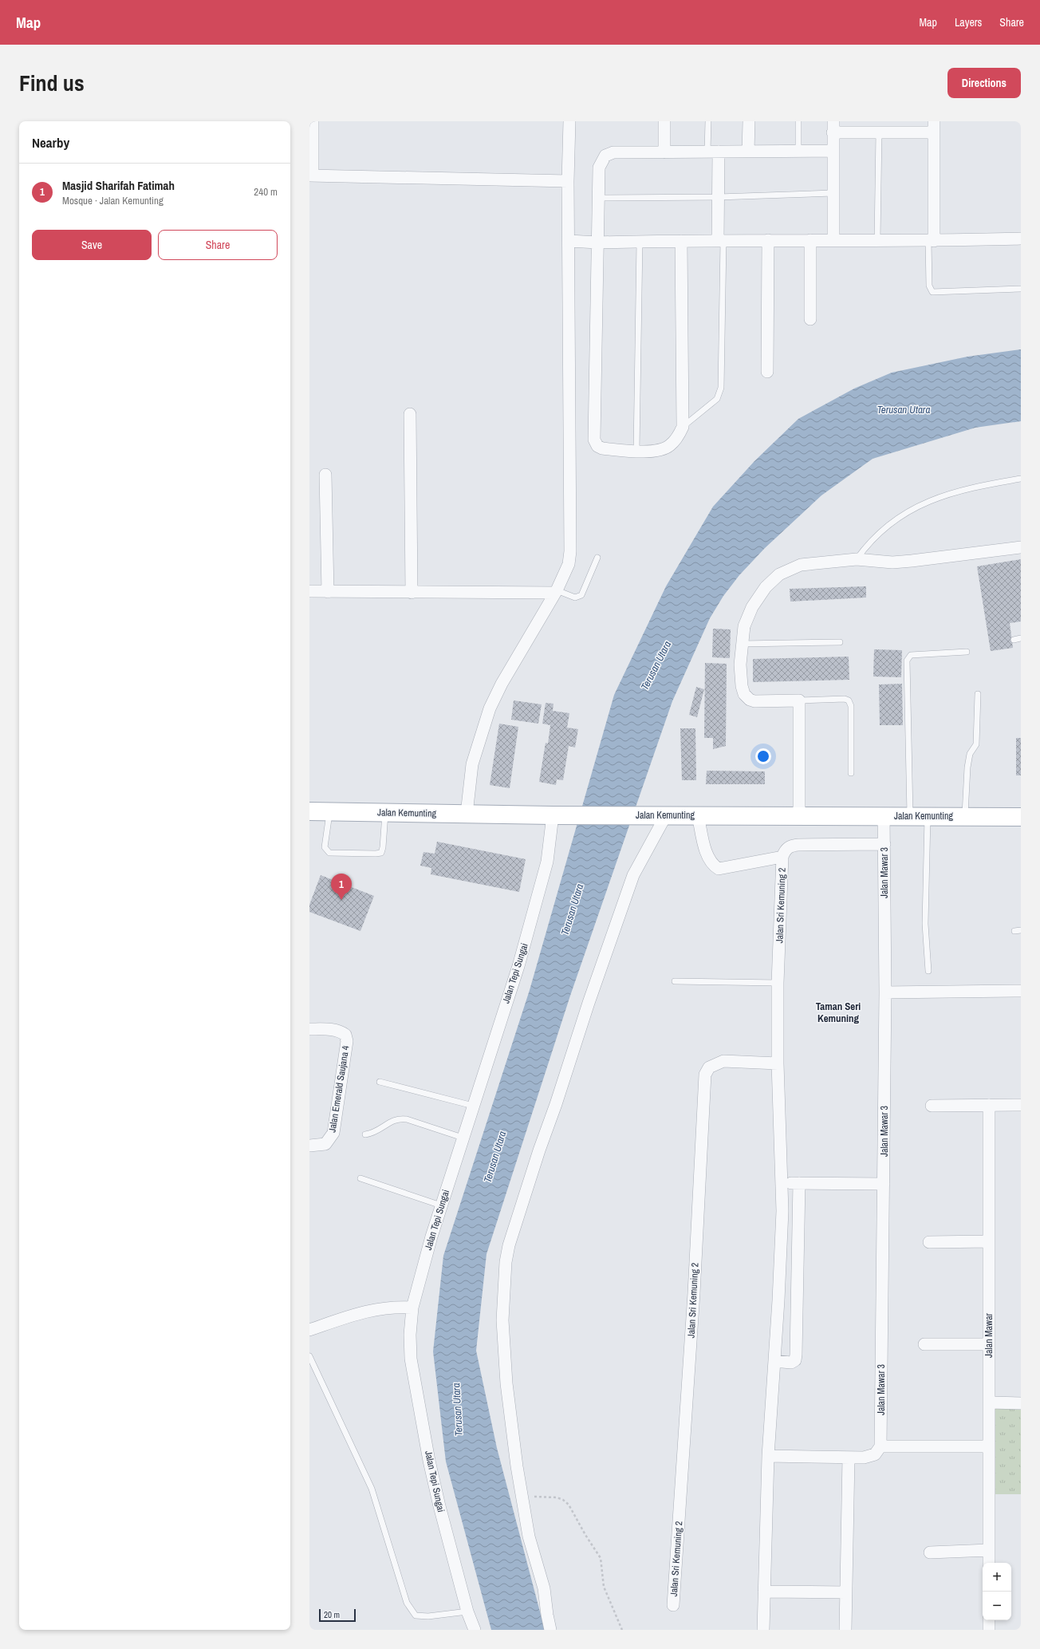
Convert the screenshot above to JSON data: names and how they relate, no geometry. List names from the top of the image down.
{
  "streets": {
    "main road": ["Jalan Kemunting"],
    "street": [
      "Jalan Mawar 3",
      "Jalan Sri Kemuning 2",
      "Jalan Tepi Sungai",
      "Jalan Emerald Saujana 4",
      "Jalan Mawar"
    ]
  },
  "crossings": [
    ["Jalan Kemunting", "Jalan Mawar 3"],
    ["Jalan Kemunting", "Jalan Tepi Sungai"],
    ["Jalan Mawar 3", "Jalan Sri Kemuning 2"]
  ],
  "districts": ["Taman Seri Kemuning"],
  "water": ["Terusan Utara"],
  "scale_bar": "20 m",
  "page": {
    "header": "Map",
    "nav": ["Map", "Layers", "Share"],
    "title": "Find us",
    "buttons": [
      "Directions",
      ["Save", "Share"]
    ],
    "heading": "Nearby",
    "list": [
      {
        "mark": "1",
        "name": "Masjid Sharifah Fatimah",
        "note": "Mosque · Jalan Kemunting",
        "value": "240 m"
      }
    ],
    "pins": "1",
    "map_buttons": ["+", "−"],
    "scale": "20 m"
  }
}
